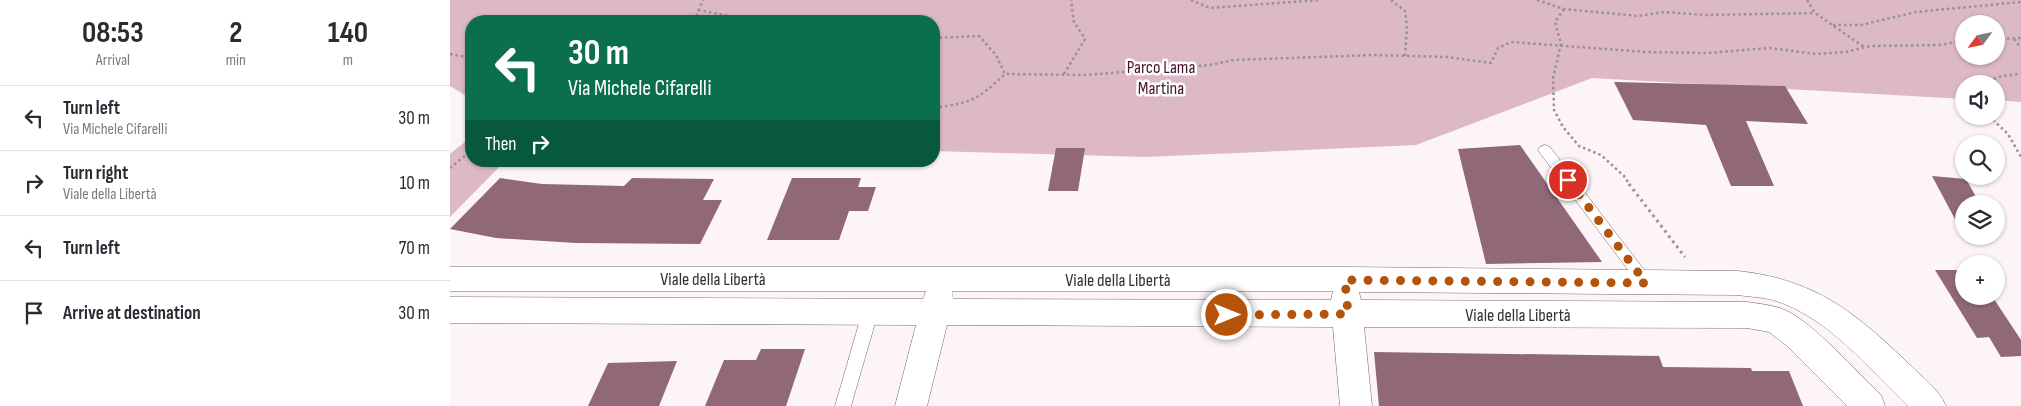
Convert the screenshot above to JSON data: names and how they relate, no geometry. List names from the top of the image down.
{
  "streets": {
    "street": ["Viale della Libertà"]
  },
  "parks": ["Parco Lama Martina"],
  "north": "bottom left",
  "page": {
    "eta": [
      "08:53",
      "Arrival",
      "2",
      "min",
      "140",
      "m"
    ],
    "map_buttons": "+",
    "turn": ["30 m", "Via Michele Cifarelli"],
    "list": [
      {
        "name": "Turn left",
        "note": "Via Michele Cifarelli",
        "value": "30 m"
      },
      {
        "name": "Turn right",
        "note": "Viale della Libertà",
        "value": "10 m"
      },
      {
        "name": "Turn left",
        "value": "70 m"
      },
      {
        "name": "Arrive at destination",
        "value": "30 m"
      }
    ],
    "then": "Then"
  }
}
